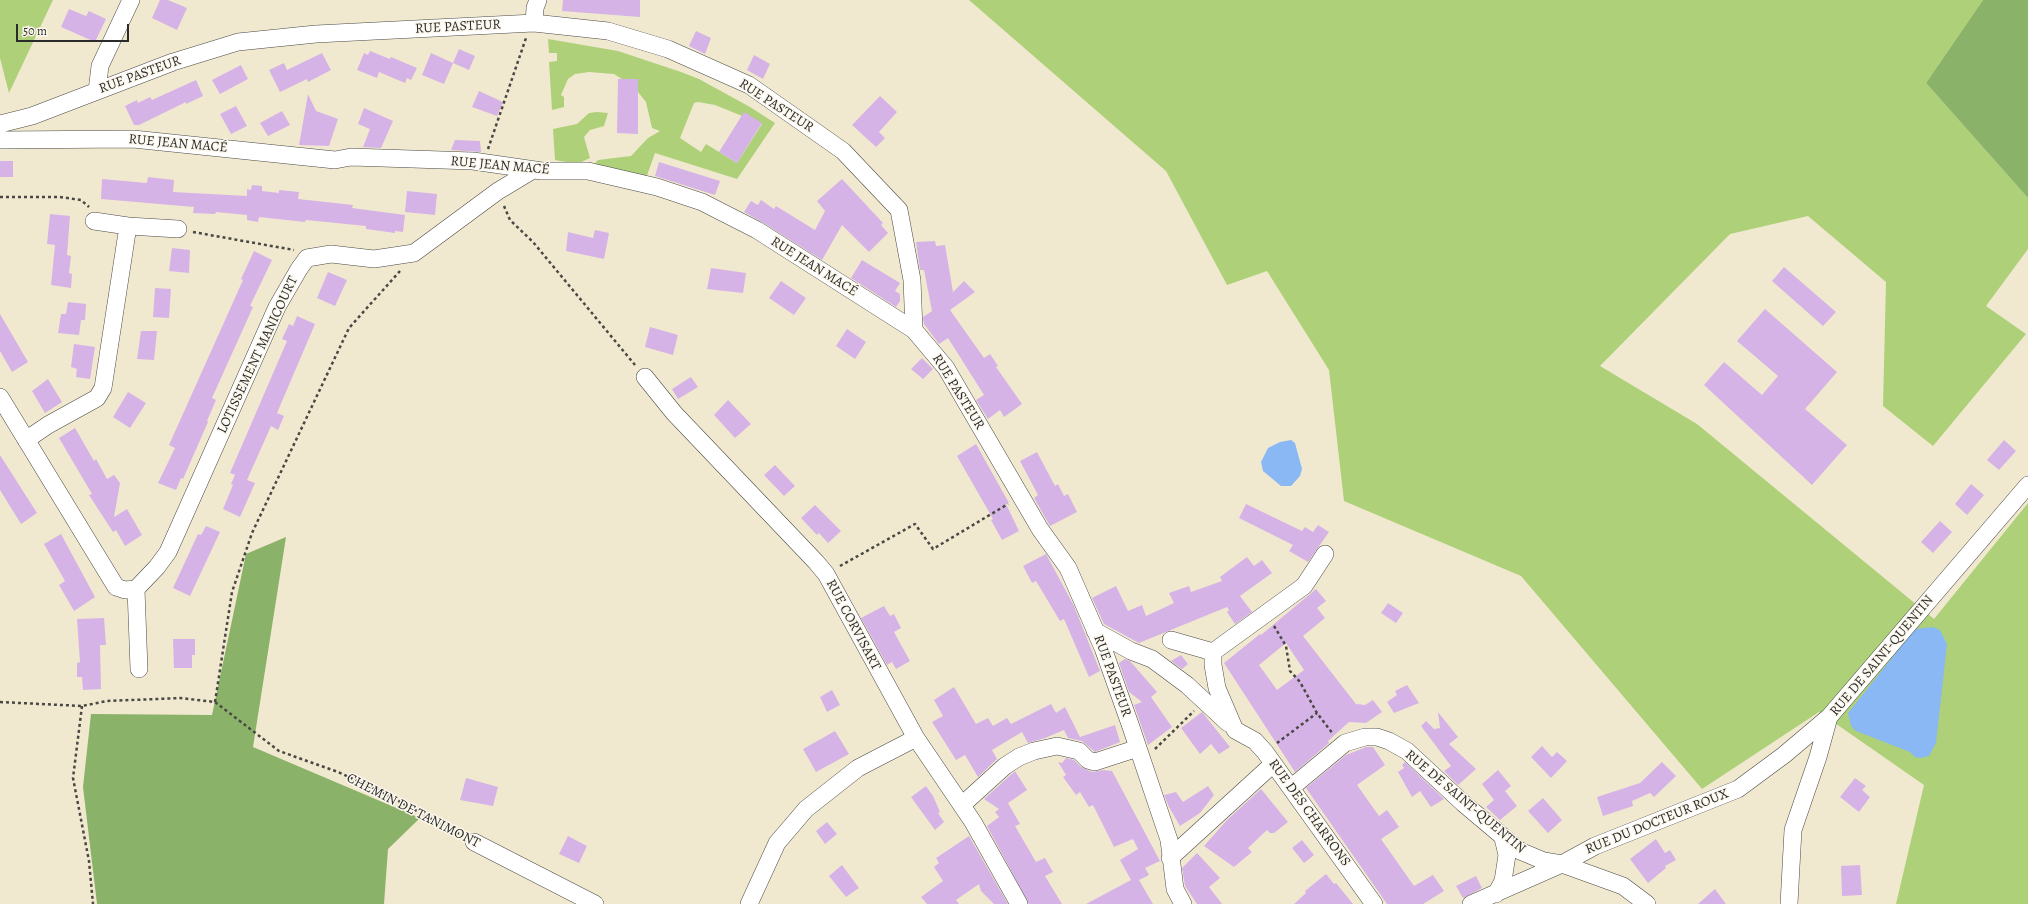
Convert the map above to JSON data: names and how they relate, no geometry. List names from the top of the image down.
{
  "streets": {
    "street": [
      "RUE PASTEUR",
      "RUE JEAN MACÉ",
      "LOTISSEMENT MANICOURT",
      "RUE CORVISART",
      "RUE DE SAINT-QUENTIN",
      "CHEMIN DE TANIMONT",
      "RUE DES CHARRONS",
      "RUE DU DOCTEUR ROUX"
    ]
  },
  "crossings": [
    ["RUE PASTEUR", "RUE JEAN MACÉ"],
    ["RUE PASTEUR", "RUE DES CHARRONS"],
    ["RUE DE SAINT-QUENTIN", "RUE DES CHARRONS"],
    ["RUE DE SAINT-QUENTIN", "RUE DU DOCTEUR ROUX"]
  ],
  "scale_bar": "50 m"
}
